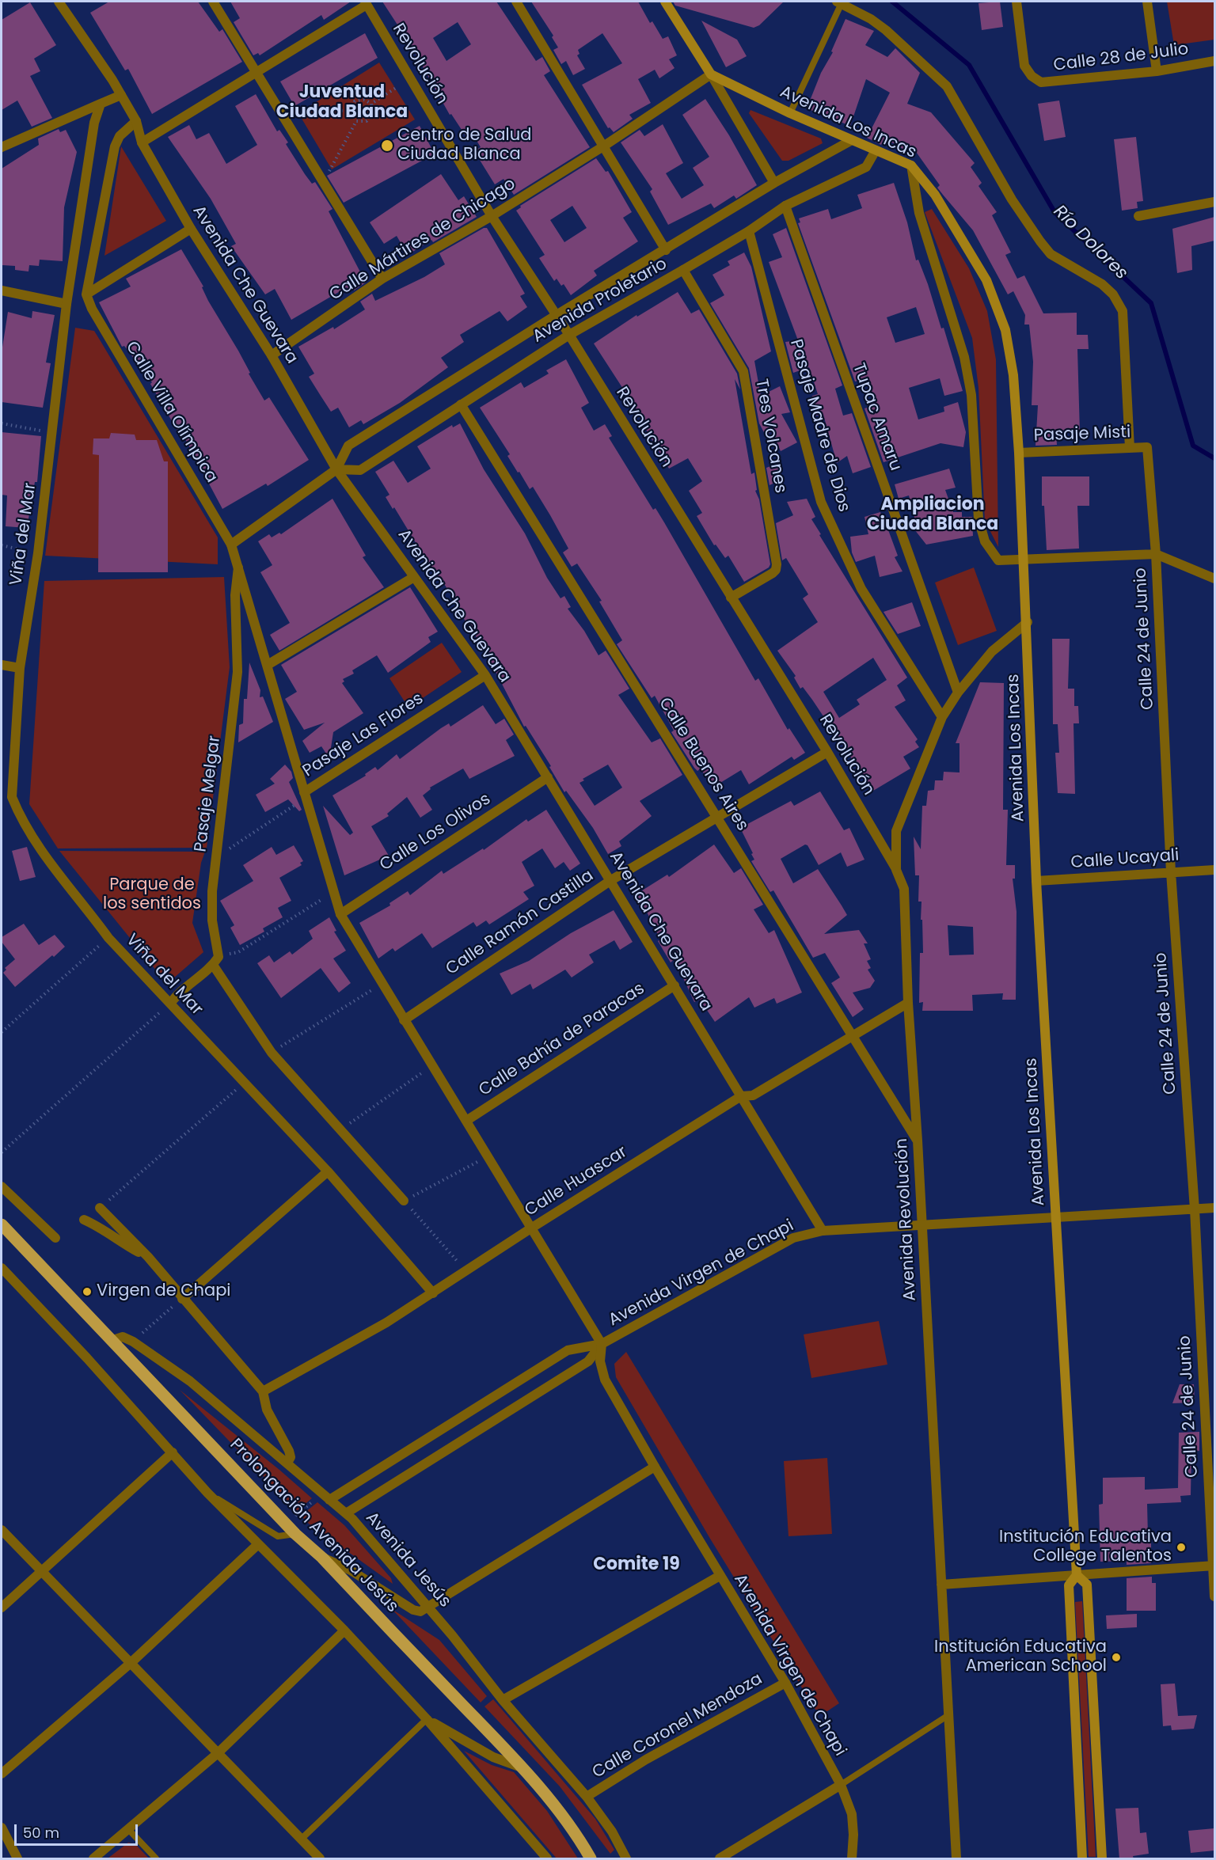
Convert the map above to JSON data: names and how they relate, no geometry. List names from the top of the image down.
{
  "streets": {
    "main road": ["Avenida Los Incas", "Prolongación Avenida Jesús"],
    "street": [
      "Calle 28 de Julio",
      "Revolución",
      "Calle Mártires de Chicago",
      "Avenida Che Guevara",
      "Avenida Proletario",
      "Calle Villa Olímpica",
      "Tupac Amaru",
      "Pasaje Madre de Dios",
      "Pasaje Misti",
      "Tres Volcanes",
      "Viña del Mar",
      "Calle 24 de Junio",
      "Pasaje Las Flores",
      "Calle Buenos Aires",
      "Pasaje Melgar",
      "Calle Los Olivos",
      "Calle Ucayali",
      "Calle Ramón Castilla",
      "Calle Bahía de Paracas",
      "Calle Huascar",
      "Avenida Revolución",
      "Avenida Virgen de Chapi",
      "Avenida Jesús",
      "Calle Coronel Mendoza"
    ]
  },
  "crossings": [
    ["Revolución", "Calle Mártires de Chicago"],
    ["Revolución", "Avenida Proletario"],
    ["Revolución", "Tres Volcanes"],
    ["Revolución", "Calle Ramón Castilla"],
    ["Revolución", "Avenida Revolución"],
    ["Avenida Los Incas", "Calle Mártires de Chicago"],
    ["Avenida Los Incas", "Avenida Proletario"],
    ["Avenida Los Incas", "Pasaje Misti"],
    ["Avenida Los Incas", "Calle Ucayali"],
    ["Avenida Los Incas", "Avenida Revolución"],
    ["Avenida Los Incas", "Avenida Virgen de Chapi"],
    ["Calle Mártires de Chicago", "Avenida Che Guevara"],
    ["Avenida Che Guevara", "Avenida Proletario"],
    ["Avenida Che Guevara", "Pasaje Las Flores"],
    ["Avenida Che Guevara", "Calle Los Olivos"],
    ["Avenida Che Guevara", "Calle Ramón Castilla"],
    ["Avenida Che Guevara", "Calle Bahía de Paracas"],
    ["Avenida Che Guevara", "Calle Huascar"],
    ["Avenida Che Guevara", "Avenida Virgen de Chapi"],
    ["Avenida Proletario", "Calle Villa Olímpica"],
    ["Avenida Proletario", "Tupac Amaru"],
    ["Avenida Proletario", "Pasaje Madre de Dios"],
    ["Avenida Proletario", "Tres Volcanes"],
    ["Avenida Proletario", "Calle Buenos Aires"],
    ["Calle Villa Olímpica", "Pasaje Las Flores"],
    ["Calle Villa Olímpica", "Pasaje Melgar"],
    ["Calle Villa Olímpica", "Calle Los Olivos"],
    ["Calle Villa Olímpica", "Calle Ramón Castilla"],
    ["Calle Villa Olímpica", "Calle Bahía de Paracas"],
    ["Calle Villa Olímpica", "Calle Huascar"],
    ["Calle Villa Olímpica", "Avenida Virgen de Chapi"],
    ["Tupac Amaru", "Avenida Revolución"],
    ["Pasaje Madre de Dios", "Avenida Revolución"],
    ["Pasaje Misti", "Calle 24 de Junio"],
    ["Viña del Mar", "Calle Huascar"],
    ["Calle 24 de Junio", "Calle Ucayali"],
    ["Calle 24 de Junio", "Avenida Virgen de Chapi"],
    ["Pasaje Las Flores", "Pasaje Melgar"],
    ["Calle Buenos Aires", "Calle Ramón Castilla"],
    ["Calle Buenos Aires", "Calle Huascar"],
    ["Calle Buenos Aires", "Avenida Revolución"],
    ["Calle Huascar", "Avenida Revolución"],
    ["Avenida Revolución", "Avenida Virgen de Chapi"],
    ["Avenida Virgen de Chapi", "Avenida Jesús"],
    ["Avenida Virgen de Chapi", "Calle Coronel Mendoza"],
    ["Avenida Jesús", "Calle Coronel Mendoza"]
  ],
  "districts": ["Juventud Ciudad Blanca", "Ampliacion Ciudad Blanca", "Comite 19"],
  "water": ["Río Dolores"],
  "parks": ["Parque de los sentidos"],
  "places": [
    "Centro de Salud Ciudad Blanca",
    "Virgen de Chapi",
    "Institución Educativa College Talentos",
    "Institución Educativa American School"
  ],
  "scale_bar": "50 m"
}
